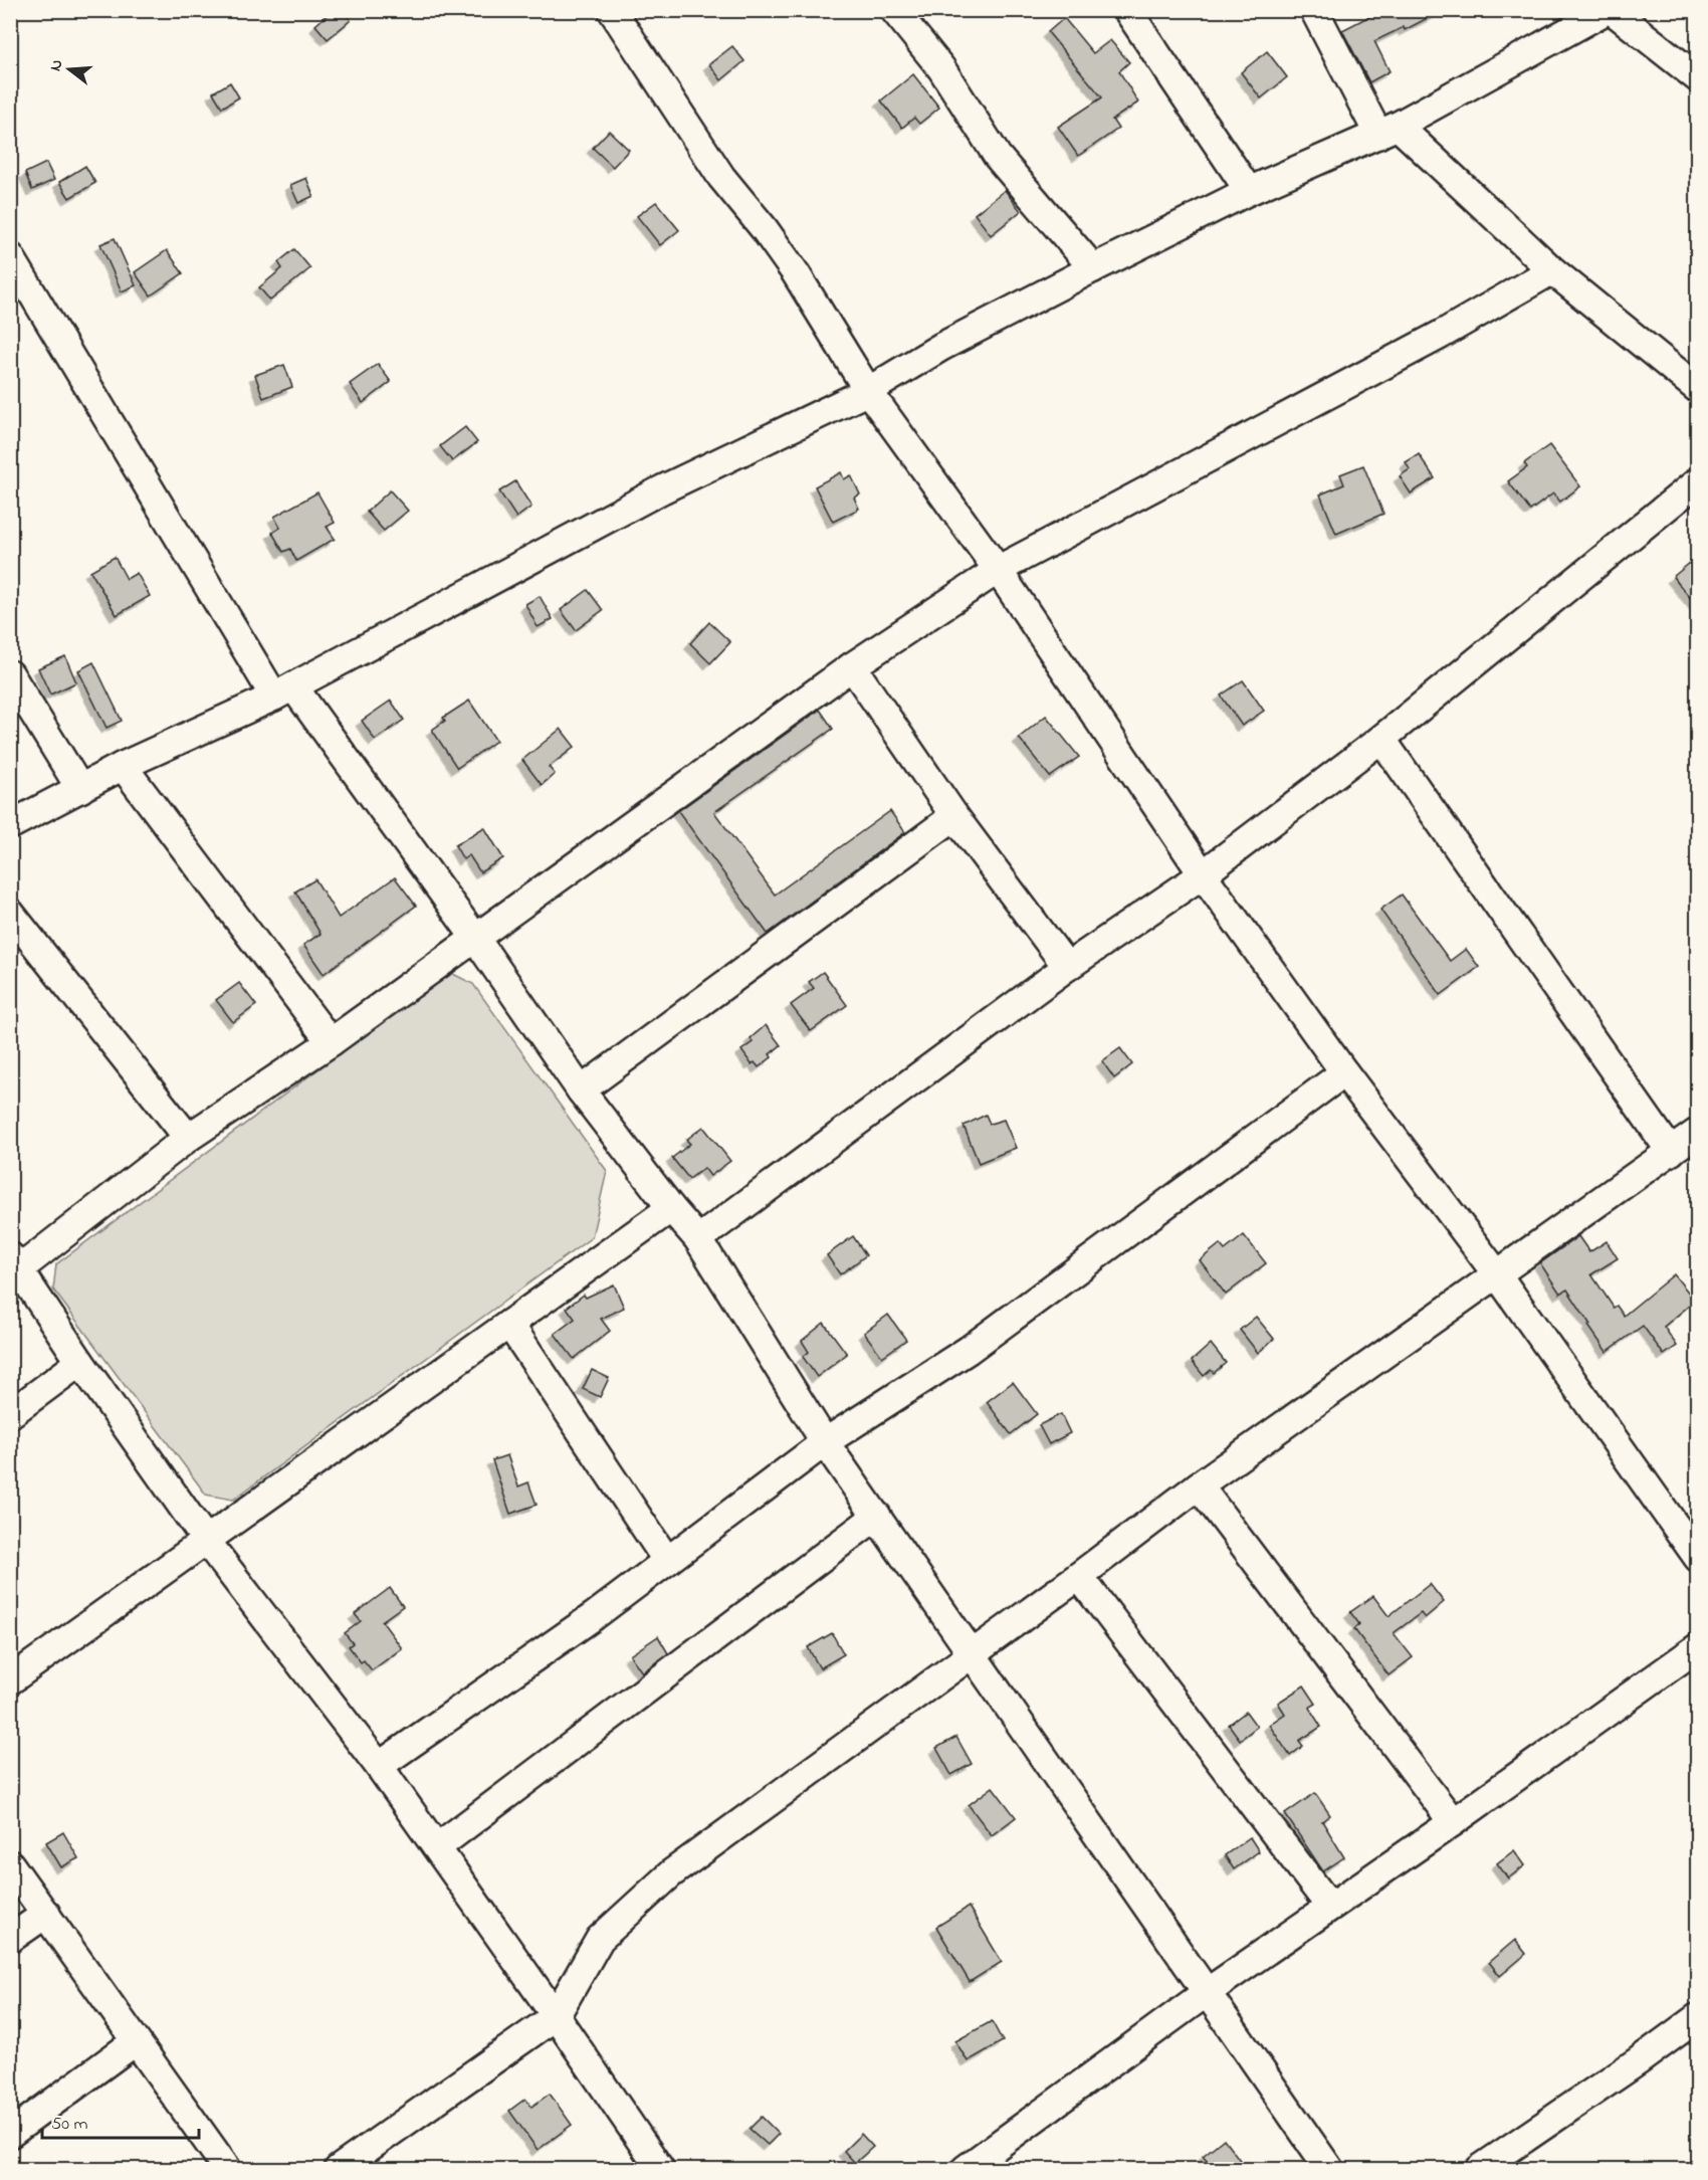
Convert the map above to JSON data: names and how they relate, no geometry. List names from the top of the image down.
{
  "scale_bar": "50 m",
  "north": "left"
}
